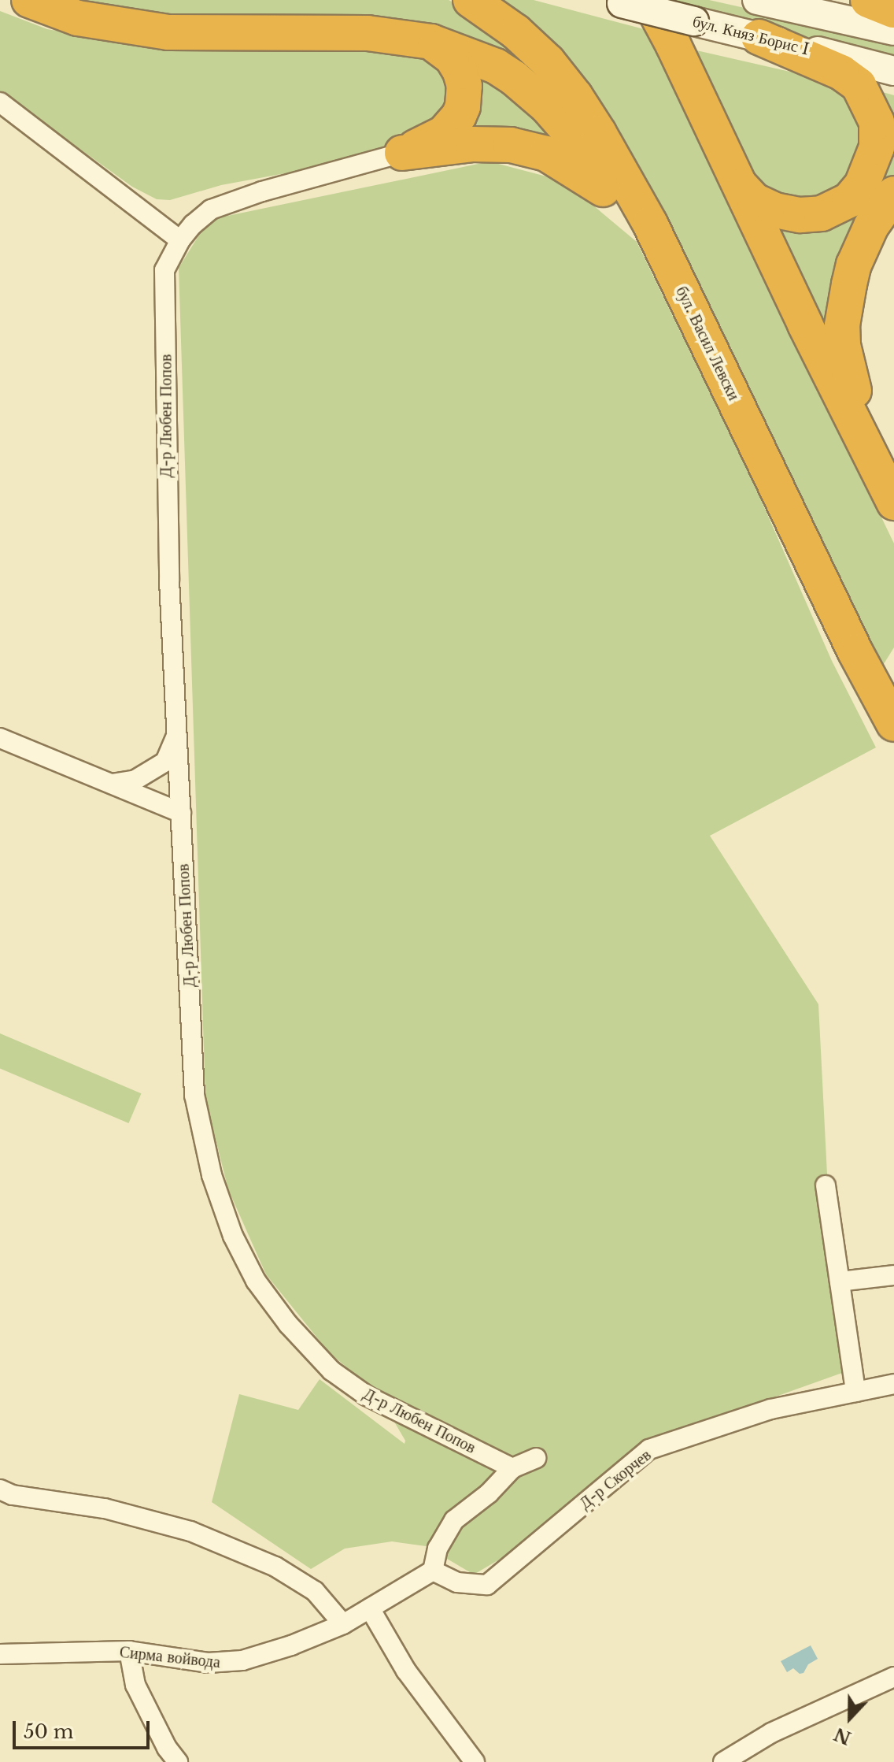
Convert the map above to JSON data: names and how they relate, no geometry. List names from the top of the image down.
{
  "streets": {
    "highway": ["бул. Васил Левски"],
    "main road": ["бул. Княз Борис I"],
    "street": ["Д-р Любен Попов", "Д-р Скорчев", "Сирма войвода"]
  },
  "crossings": [
    ["Д-р Скорчев", "Сирма войвода"]
  ],
  "scale_bar": "50 m",
  "north": "bottom"
}
